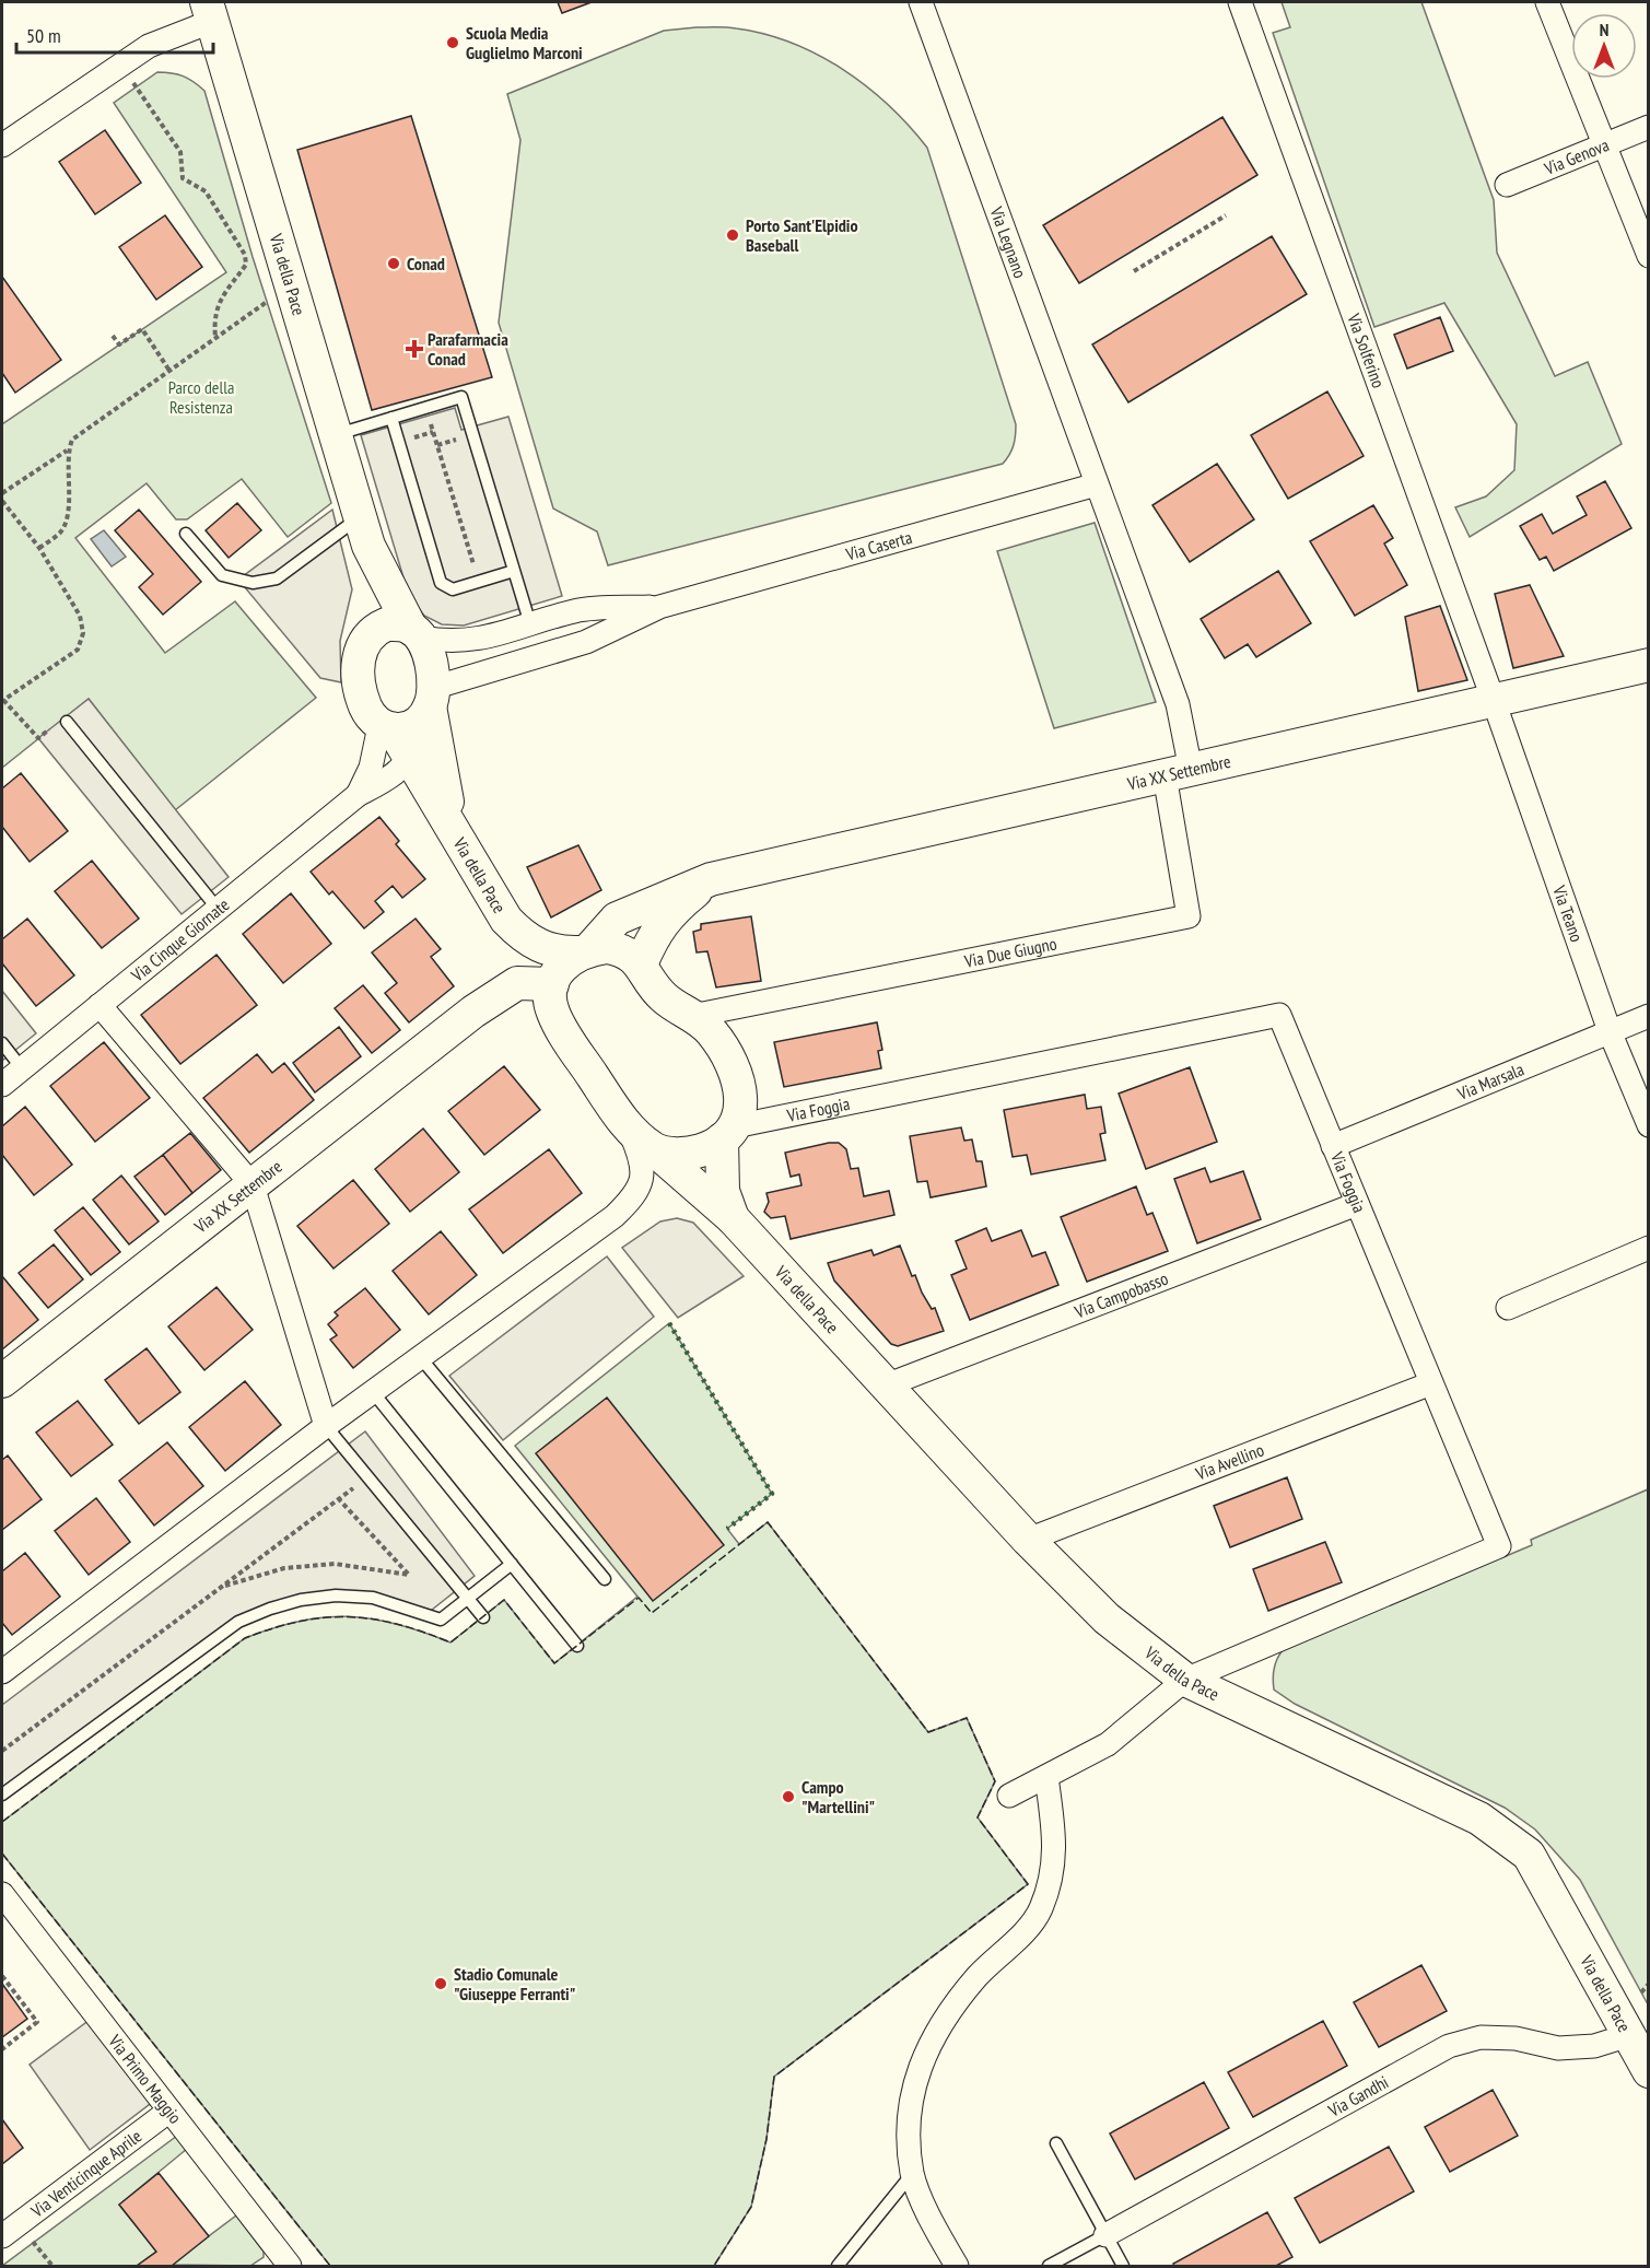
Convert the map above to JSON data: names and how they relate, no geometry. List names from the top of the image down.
{
  "streets": {
    "street": [
      "Via Genova",
      "Via Legnano",
      "Via della Pace",
      "Via Solferino",
      "Via Caserta",
      "Via XX Settembre",
      "Via Teano",
      "Via Cinque Giornate",
      "Via Due Giugno",
      "Via Marsala",
      "Via Foggia",
      "Via Campobasso",
      "Via Avellino",
      "Via Primo Maggio",
      "Via Gandhi",
      "Via Venticinque Aprile"
    ]
  },
  "crossings": [
    ["Via Legnano", "Via Caserta"],
    ["Via Legnano", "Via XX Settembre"],
    ["Via Legnano", "Via Due Giugno"],
    ["Via della Pace", "Via Caserta"],
    ["Via della Pace", "Via XX Settembre"],
    ["Via della Pace", "Via Cinque Giornate"],
    ["Via della Pace", "Via Due Giugno"],
    ["Via della Pace", "Via Foggia"],
    ["Via della Pace", "Via Campobasso"],
    ["Via della Pace", "Via Avellino"],
    ["Via della Pace", "Via Gandhi"],
    ["Via Solferino", "Via XX Settembre"],
    ["Via Solferino", "Via Teano"],
    ["Via Caserta", "Via Cinque Giornate"],
    ["Via XX Settembre", "Via Teano"],
    ["Via XX Settembre", "Via Due Giugno"],
    ["Via Teano", "Via Marsala"],
    ["Via Marsala", "Via Foggia"],
    ["Via Foggia", "Via Campobasso"],
    ["Via Foggia", "Via Avellino"],
    ["Via Primo Maggio", "Via Venticinque Aprile"]
  ],
  "parks": ["Parco della Resistenza"],
  "places": {
    "other": [
      "Scuola Media Guglielmo Marconi",
      "Porto Sant'Elpidio Baseball",
      "Conad",
      "Campo \"Martellini\"",
      "Stadio Comunale \"Giuseppe Ferranti\""
    ],
    "health": ["Parafarmacia Conad"]
  },
  "scale_bar": "50 m",
  "north": "top"
}
